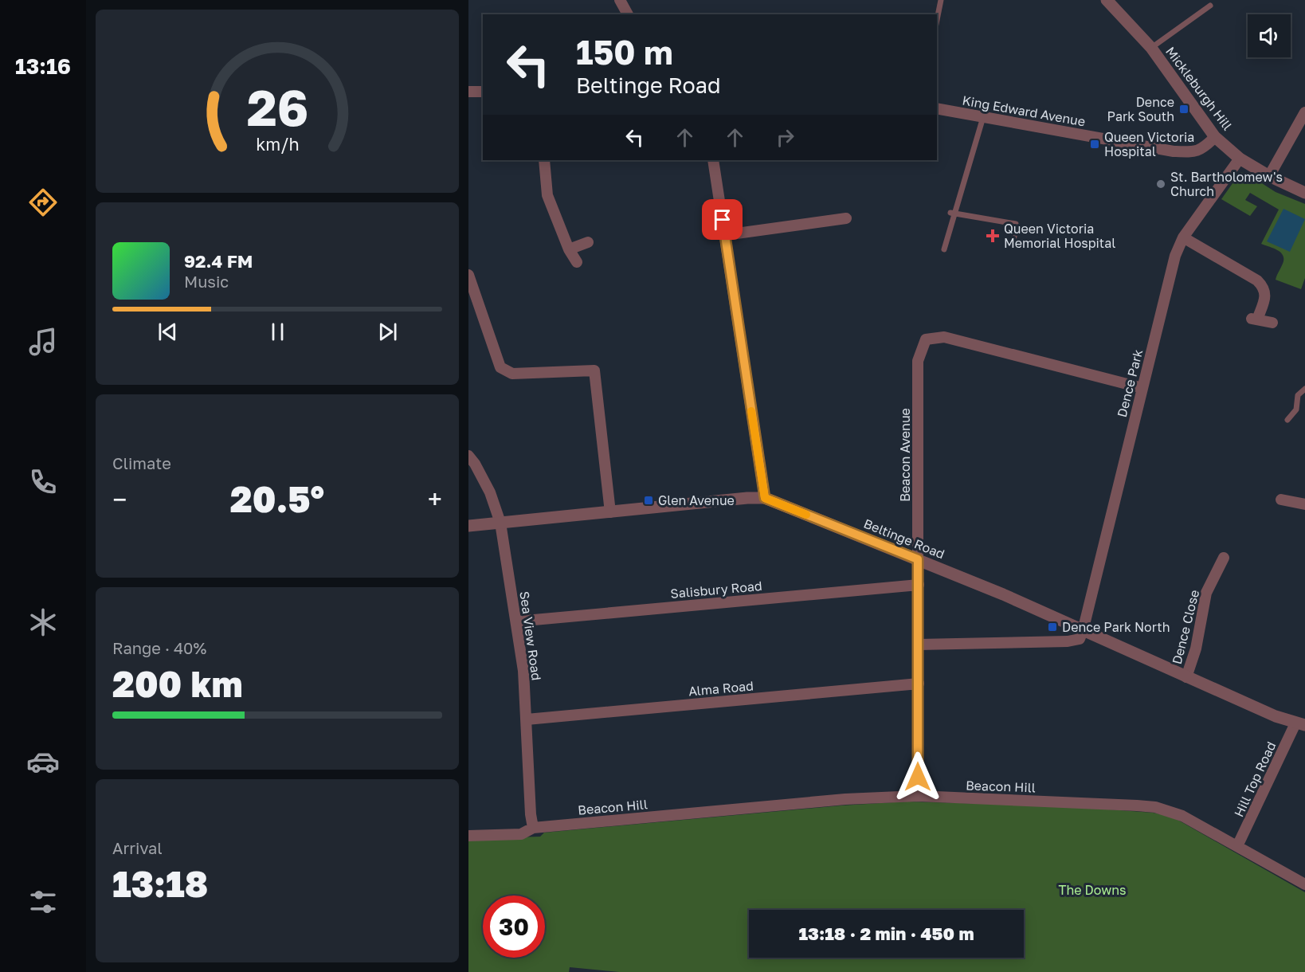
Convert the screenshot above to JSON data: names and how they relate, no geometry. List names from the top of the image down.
{
  "streets": {
    "street": [
      "Mickleburgh Hill",
      "King Edward Avenue",
      "Dence Park",
      "Beacon Avenue",
      "Beltinge Road",
      "Salisbury Road",
      "Dence Close",
      "Sea View Road",
      "Alma Road",
      "Hill Top Road",
      "Beacon Hill"
    ]
  },
  "crossings": [
    ["Mickleburgh Hill", "King Edward Avenue"],
    ["Mickleburgh Hill", "Dence Park"],
    ["Dence Park", "Beacon Avenue"],
    ["Dence Park", "Beltinge Road"],
    ["Beacon Avenue", "Beltinge Road"],
    ["Beacon Avenue", "Salisbury Road"],
    ["Beacon Avenue", "Alma Road"],
    ["Beacon Avenue", "Beacon Hill"],
    ["Beltinge Road", "Dence Close"],
    ["Beltinge Road", "Sea View Road"],
    ["Beltinge Road", "Hill Top Road"],
    ["Salisbury Road", "Sea View Road"],
    ["Sea View Road", "Alma Road"],
    ["Sea View Road", "Beacon Hill"],
    ["Hill Top Road", "Beacon Hill"]
  ],
  "parks": ["The Downs"],
  "places": {
    "transit": [
      "Dence Park South",
      "Queen Victoria Hospital",
      "Glen Avenue",
      "Dence Park North"
    ],
    "other": ["St. Bartholomew's Church"],
    "health": ["Queen Victoria Memorial Hospital"]
  },
  "page": {
    "tabs": "13:16",
    "turn": ["150 m", "Beltinge Road"],
    "song": ["92.4 FM", "Music"],
    "tile": [
      "Climate",
      ["Range · 40%", "200 km"],
      ["Arrival", "13:18"]
    ],
    "heat": ["−", "20.5°", "+"],
    "limit": "30",
    "trip": "13:18 · 2 min · 450 m",
    "gauge": ["26", "km/h"]
  }
}
